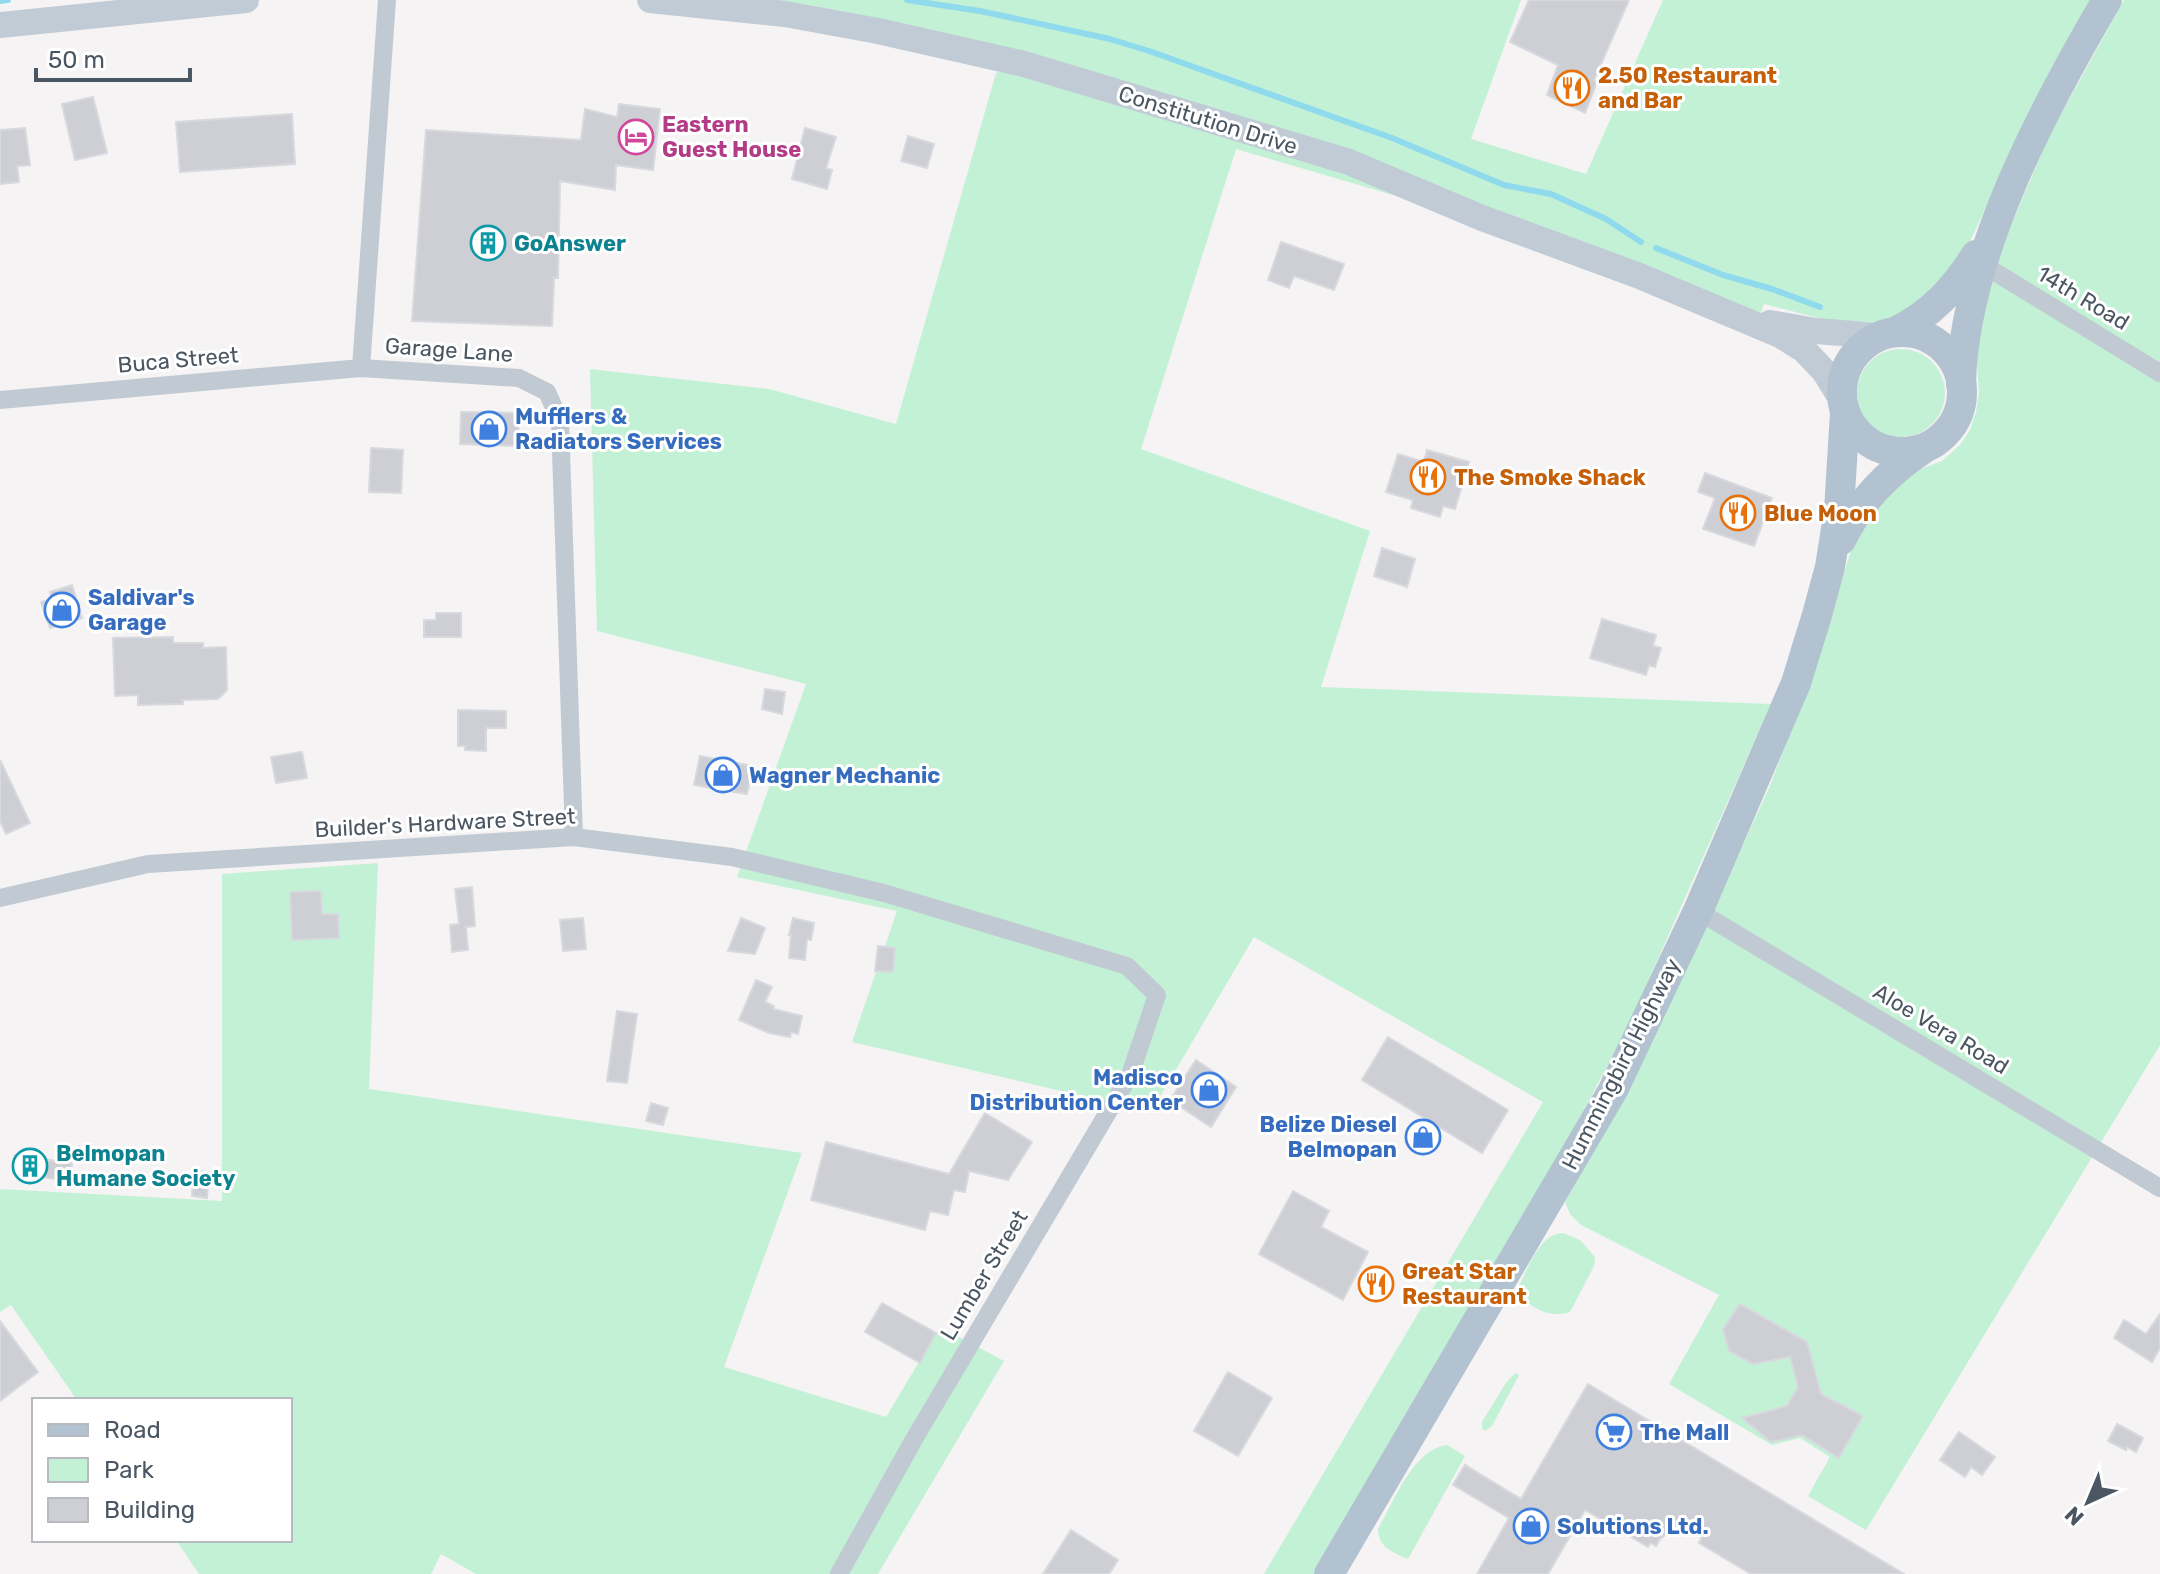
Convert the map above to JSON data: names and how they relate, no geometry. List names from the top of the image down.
{
  "streets": {
    "main road": ["Constitution Drive", "Hummingbird Highway"],
    "street": [
      "14th Road",
      "Garage Lane",
      "Buca Street",
      "Builder's Hardware Street",
      "Aloe Vera Road",
      "Lumber Street"
    ]
  },
  "crossings": [
    ["Constitution Drive", "Hummingbird Highway"],
    ["Garage Lane", "Buca Street"],
    ["Garage Lane", "Builder's Hardware Street"],
    ["Builder's Hardware Street", "Lumber Street"],
    ["Aloe Vera Road", "Hummingbird Highway"]
  ],
  "places": {
    "restaurant": [
      "2.50 Restaurant and Bar",
      "The Smoke Shack",
      "Blue Moon",
      "Great Star Restaurant"
    ],
    "hotel": ["Eastern Guest House"],
    "building": ["GoAnswer", "Belmopan Humane Society"],
    "shop": [
      "Mufflers & Radiators Services",
      "Saldivar's Garage",
      "Wagner Mechanic",
      "Madisco Distribution Center",
      "Belize Diesel Belmopan",
      "Solutions Ltd."
    ],
    "supermarket": ["The Mall"]
  },
  "legend": ["Road", "Park", "Building"],
  "scale_bar": "50 m",
  "north": "bottom left"
}
